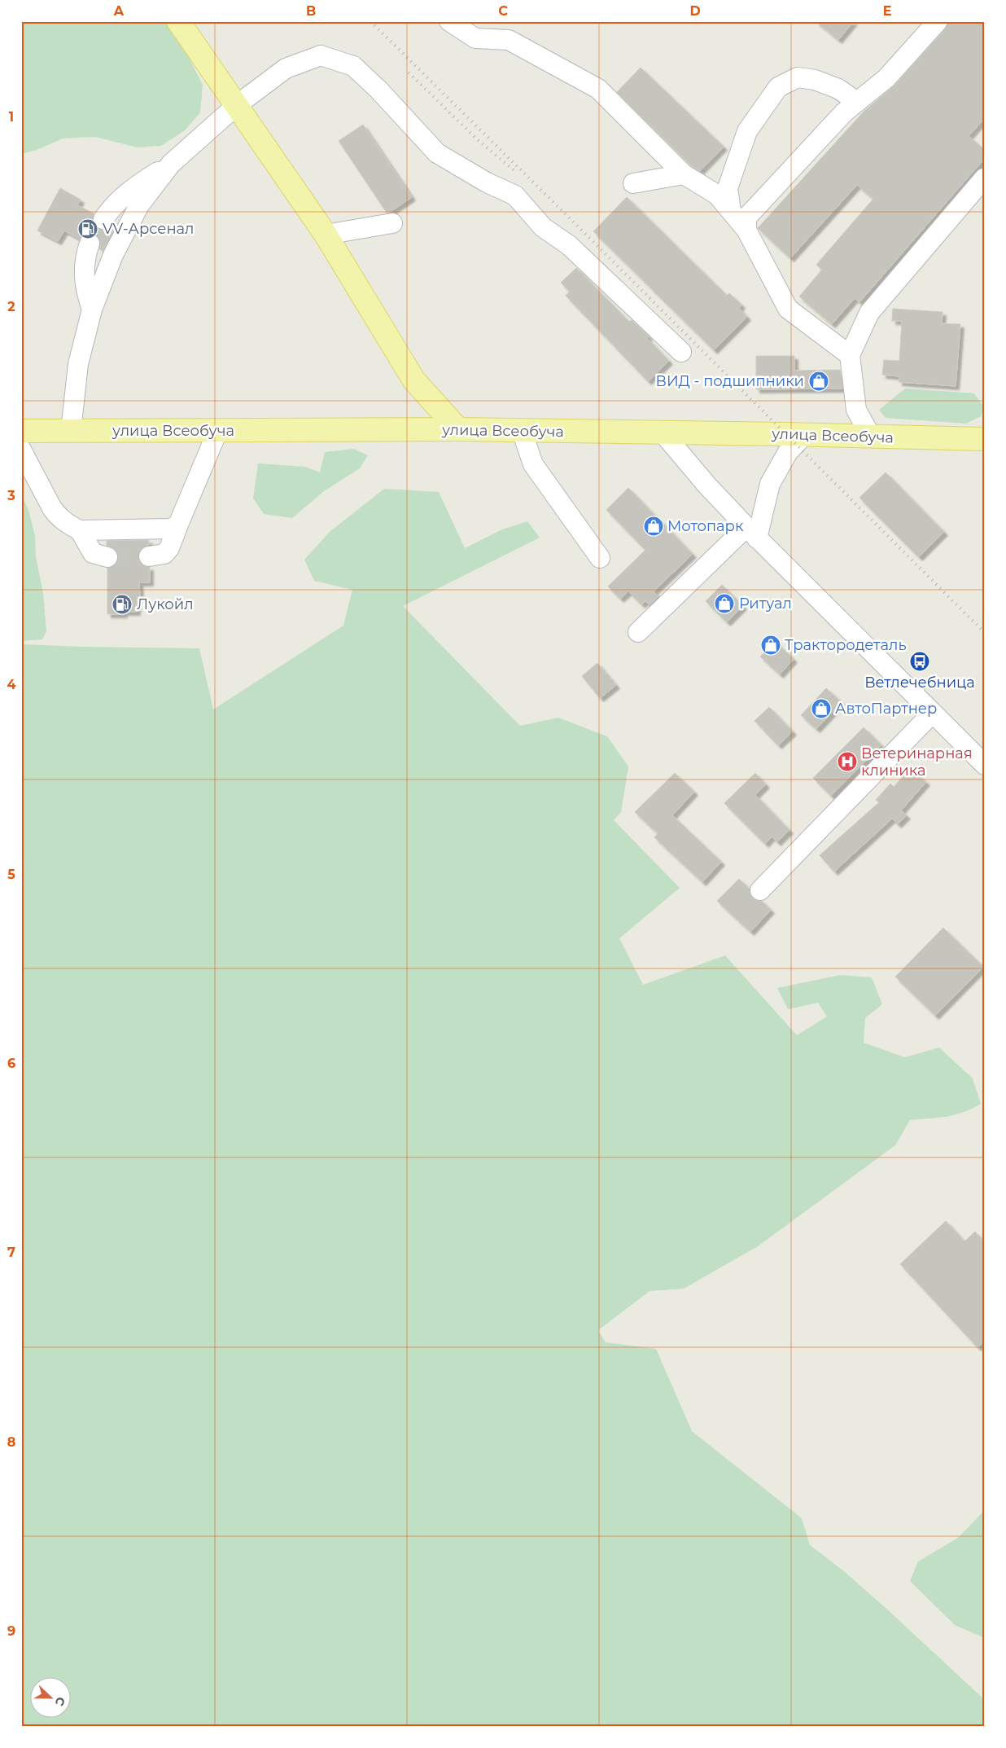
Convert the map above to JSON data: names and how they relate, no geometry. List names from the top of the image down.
{
  "streets": {
    "main road": ["улица Всеобуча"]
  },
  "places": {
    "fuel station": ["VV-Арсенал", "Лукойл"],
    "shop": [
      "ВИД - подшипники",
      "Мотопарк",
      "Ритуал",
      "Трактородеталь",
      "АвтоПартнер"
    ],
    "bus stop": ["Ветлечебница"],
    "hospital": ["Ветеринарная клиника"]
  },
  "north": "right",
  "grid": {
    "columns": [
      "A",
      "B",
      "C",
      "D",
      "E"
    ],
    "rows": [
      "1",
      "2",
      "3",
      "4",
      "5",
      "6",
      "7",
      "8",
      "9"
    ]
  }
}
